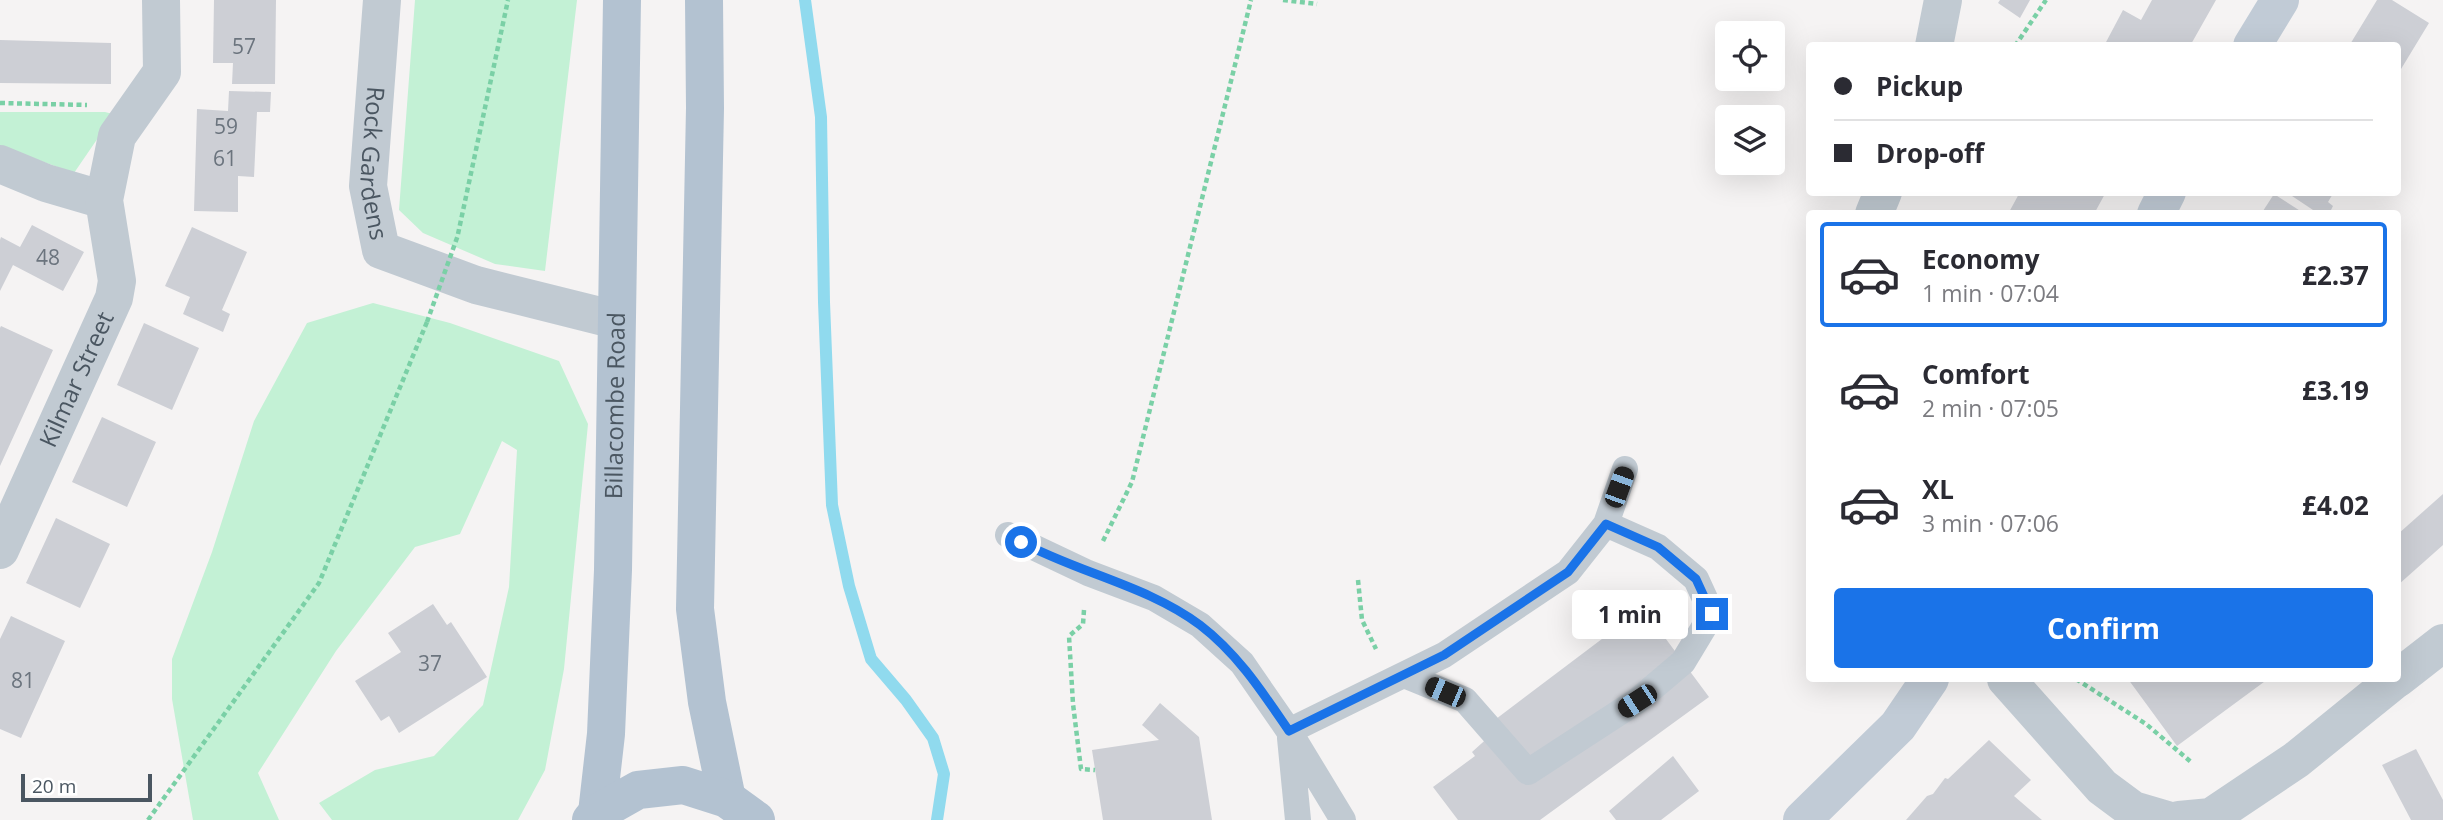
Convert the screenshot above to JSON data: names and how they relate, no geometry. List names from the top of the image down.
{
  "streets": {
    "main road": ["Billacombe Road"],
    "street": ["Rock Gardens", "Kilmar Street"]
  },
  "crossings": [
    ["Rock Gardens", "Billacombe Road"]
  ],
  "house_numbers": [
    "57",
    "59",
    "61",
    "48",
    "37",
    "81"
  ],
  "scale_bar": "20 m",
  "page": {
    "banner": ["Pickup", "Drop-off"],
    "list": [
      {
        "name": "Economy",
        "note": "1 min · 07:04",
        "value": "£2.37"
      },
      {
        "name": "Comfort",
        "note": "2 min · 07:05",
        "value": "£3.19"
      },
      {
        "name": "XL",
        "note": "3 min · 07:06",
        "value": "£4.02"
      }
    ],
    "buttons": "Confirm",
    "bubble": "1 min",
    "scale": "20 m"
  }
}
